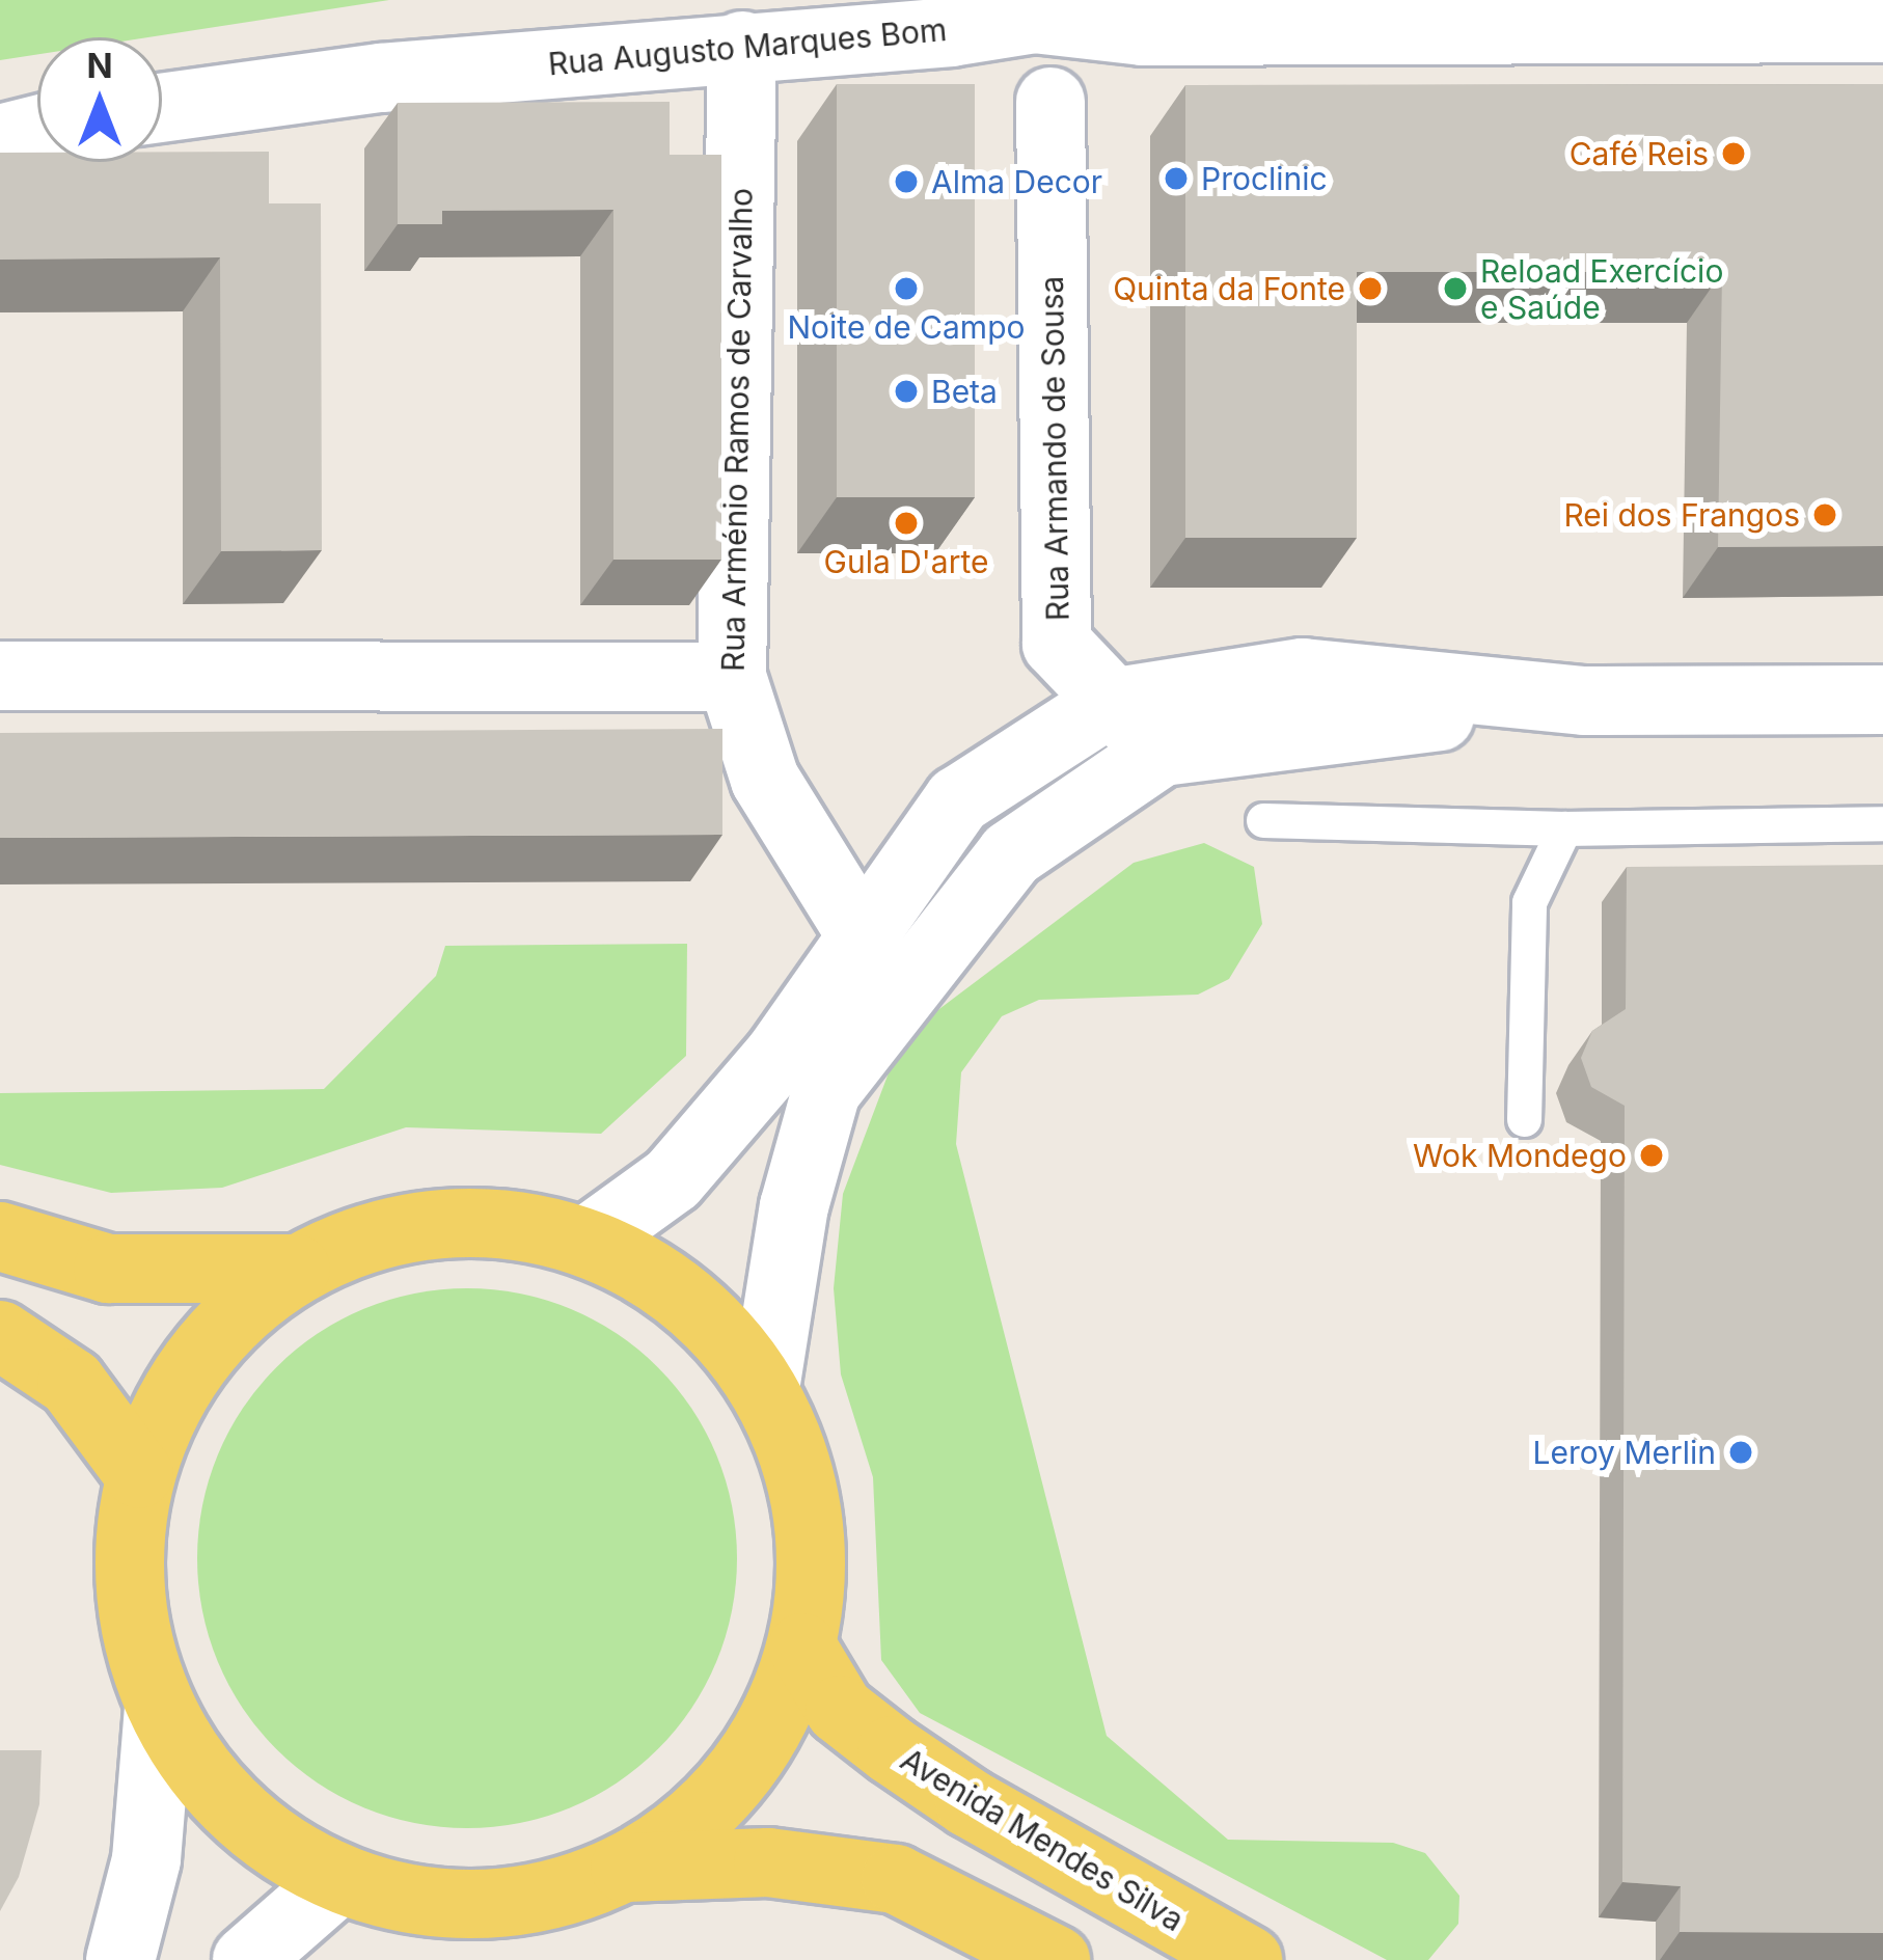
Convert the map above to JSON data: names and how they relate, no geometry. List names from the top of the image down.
{
  "streets": {
    "main road": ["Avenida Mendes Silva"],
    "street": ["Rua Augusto Marques Bom", "Rua Arménio Ramos de Carvalho", "Rua Armando de Sousa"]
  },
  "crossings": [
    ["Rua Augusto Marques Bom", "Rua Arménio Ramos de Carvalho"]
  ],
  "places": [
    "Café Reis",
    "Proclinic",
    "Alma Decor",
    "Noite de Campo",
    "Quinta da Fonte",
    "Reload Exercício e Saúde",
    "Beta",
    "Rei dos Frangos",
    "Gula D'arte",
    "Wok Mondego",
    "Leroy Merlin"
  ],
  "north": "top"
}
